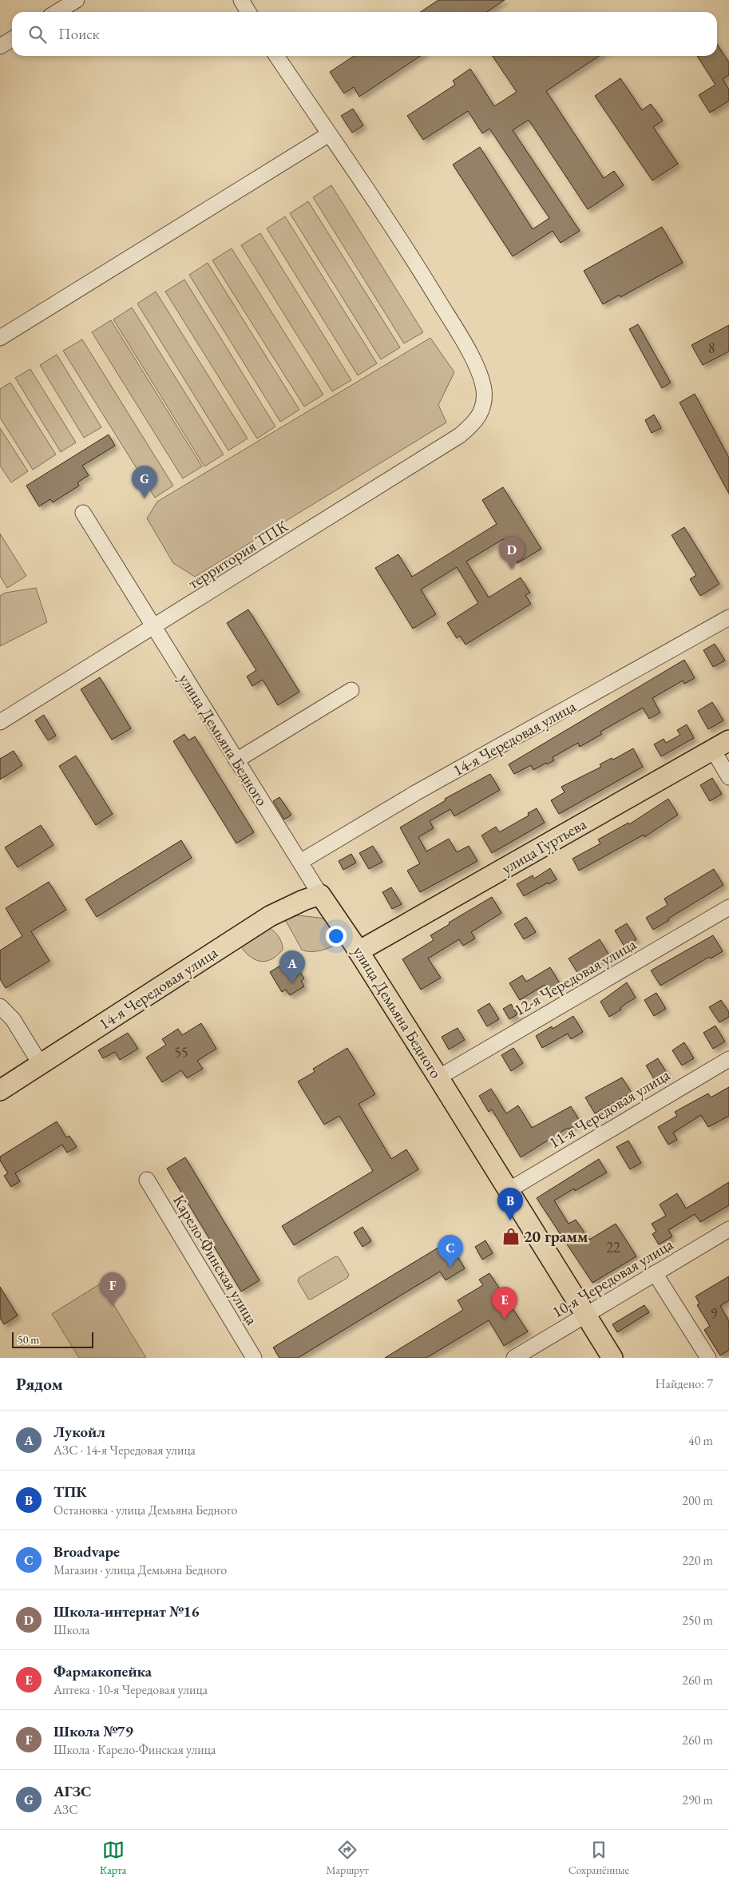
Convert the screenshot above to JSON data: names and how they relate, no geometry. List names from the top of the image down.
{
  "streets": {
    "main road": ["14-я Чередовая улица", "улица Демьяна Бедного", "улица Гуртьева"],
    "street": [
      "территория ТПК",
      "12-я Чередовая улица",
      "11-я Чередовая улица",
      "Карело-Финская улица",
      "10-я Чередовая улица"
    ]
  },
  "crossings": [
    ["территория ТПК", "улица Демьяна Бедного"],
    ["14-я Чередовая улица", "улица Демьяна Бедного"],
    ["улица Демьяна Бедного", "улица Гуртьева"],
    ["улица Демьяна Бедного", "12-я Чередовая улица"],
    ["улица Демьяна Бедного", "11-я Чередовая улица"],
    ["улица Демьяна Бедного", "10-я Чередовая улица"]
  ],
  "places": {
    "shop": ["20 грамм"]
  },
  "house_numbers": [
    "8",
    "55",
    "22",
    "9"
  ],
  "scale_bar": "50 m",
  "page": {
    "search": "Поиск",
    "pins": [
      "G",
      "D",
      "A",
      "B",
      "C",
      "F",
      "E"
    ],
    "scale": "50 m",
    "heading": ["Рядом", "Найдено: 7"],
    "list": [
      {
        "mark": "A",
        "name": "Лукойл",
        "note": "АЗС · 14-я Чередовая улица",
        "value": "40 m"
      },
      {
        "mark": "B",
        "name": "ТПК",
        "note": "Остановка · улица Демьяна Бедного",
        "value": "200 m"
      },
      {
        "mark": "C",
        "name": "Broadvape",
        "note": "Магазин · улица Демьяна Бедного",
        "value": "220 m"
      },
      {
        "mark": "D",
        "name": "Школа-интернат №16",
        "note": "Школа",
        "value": "250 m"
      },
      {
        "mark": "E",
        "name": "Фармакопейка",
        "note": "Аптека · 10-я Чередовая улица",
        "value": "260 m"
      },
      {
        "mark": "F",
        "name": "Школа №79",
        "note": "Школа · Карело-Финская улица",
        "value": "260 m"
      },
      {
        "mark": "G",
        "name": "АГЗС",
        "note": "АЗС",
        "value": "290 m"
      }
    ],
    "nav": ["Карта", "Маршрут", "Сохранённые"]
  }
}
